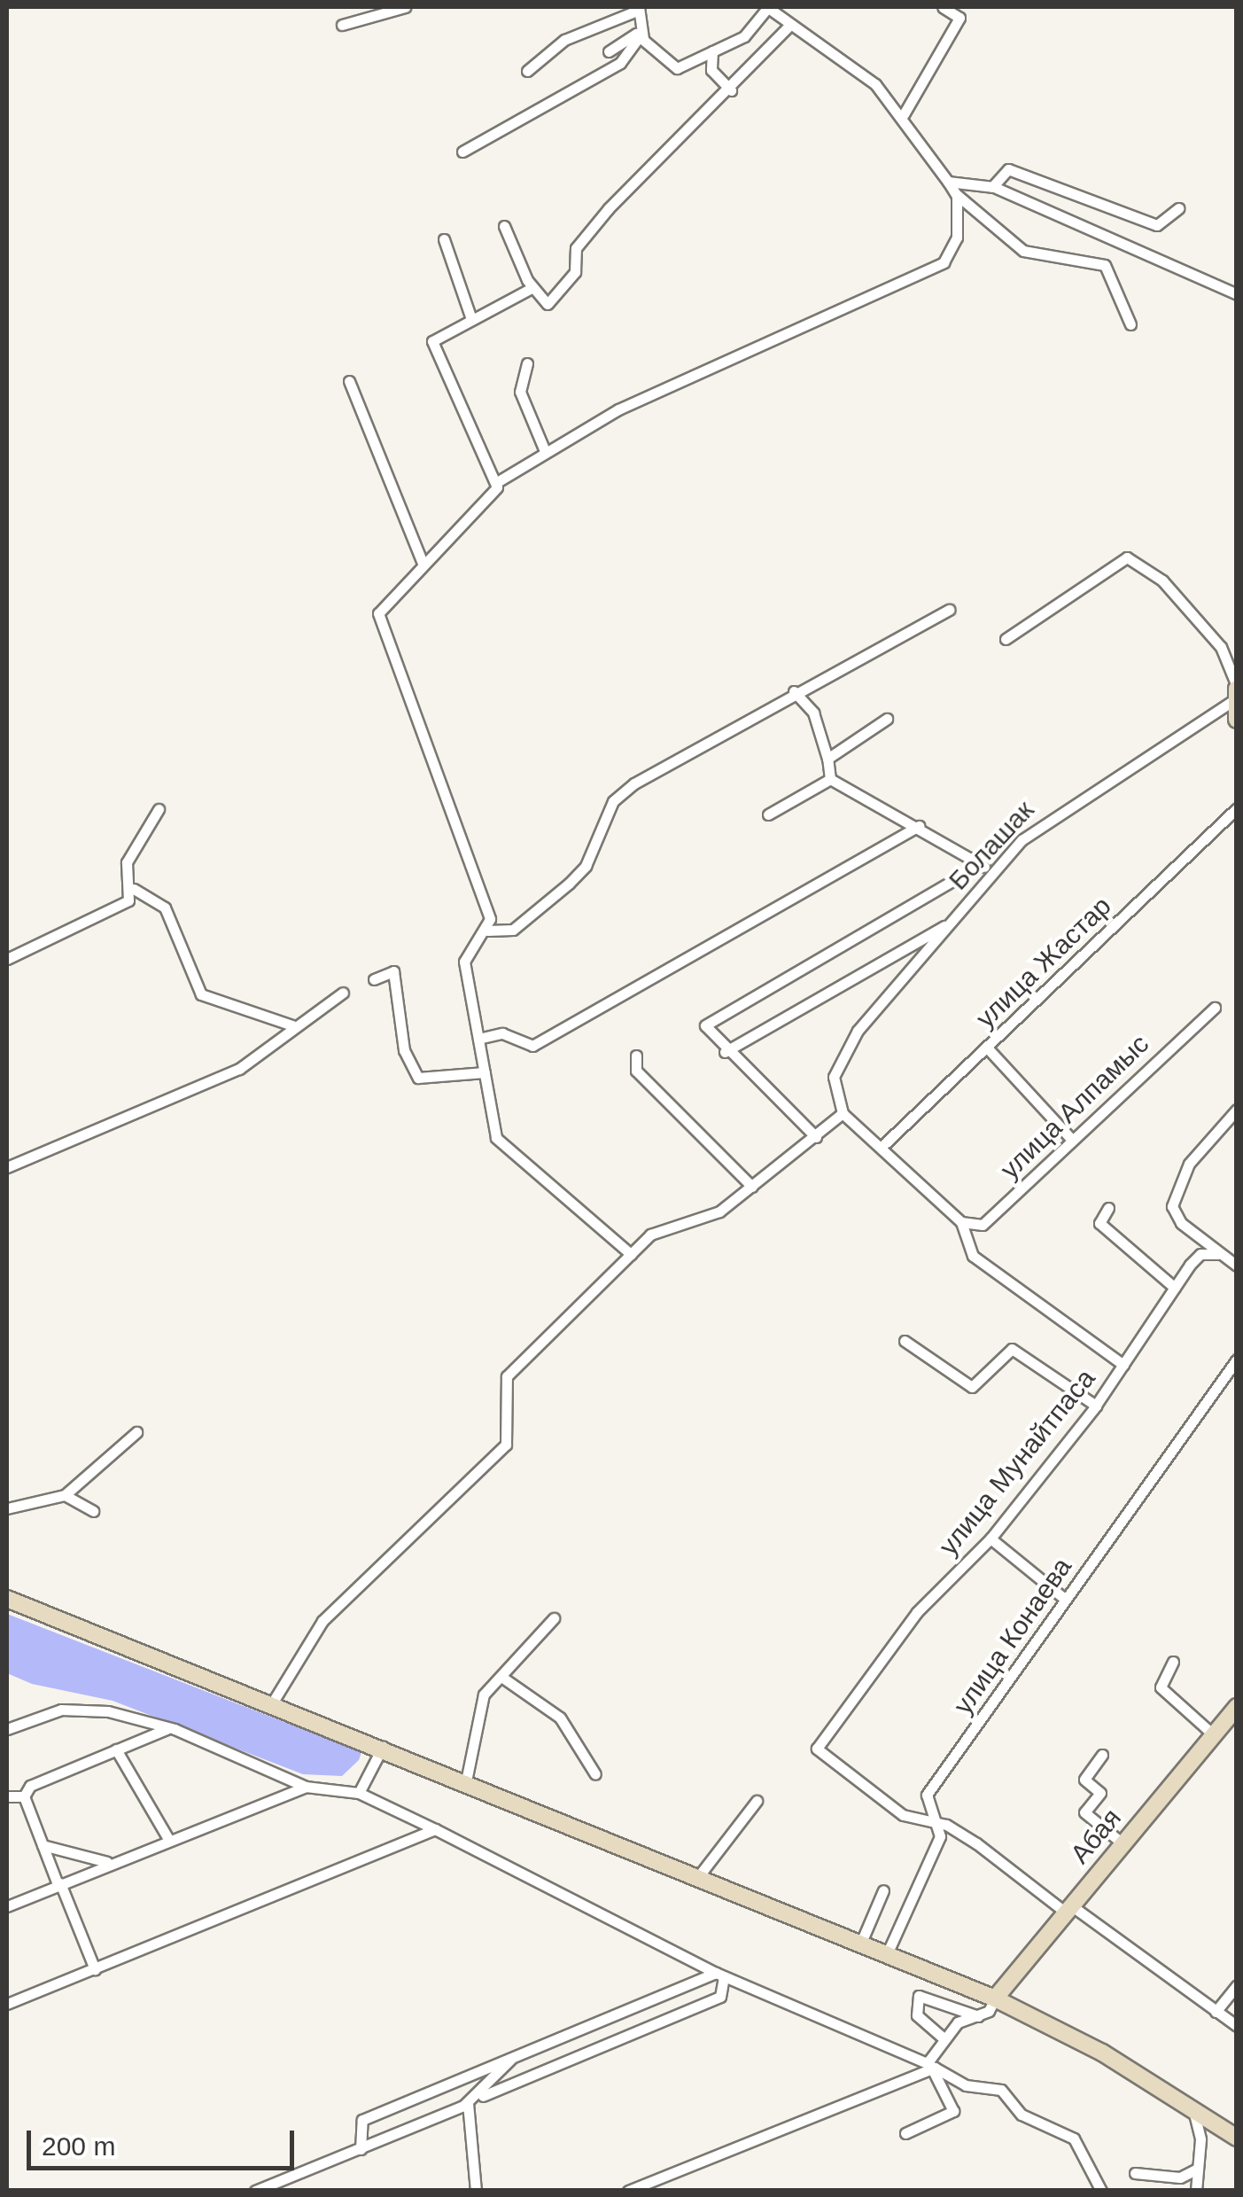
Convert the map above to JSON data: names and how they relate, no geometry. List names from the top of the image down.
{
  "streets": {
    "main road": ["Абая"],
    "street": [
      "Болашак",
      "улица Жастар",
      "улица Алпамыс",
      "улица Мунайтпаса",
      "улица Конаева"
    ]
  },
  "crossings": [
    ["улица Мунайтпаса", "улица Конаева"]
  ],
  "scale_bar": "200 m"
}
